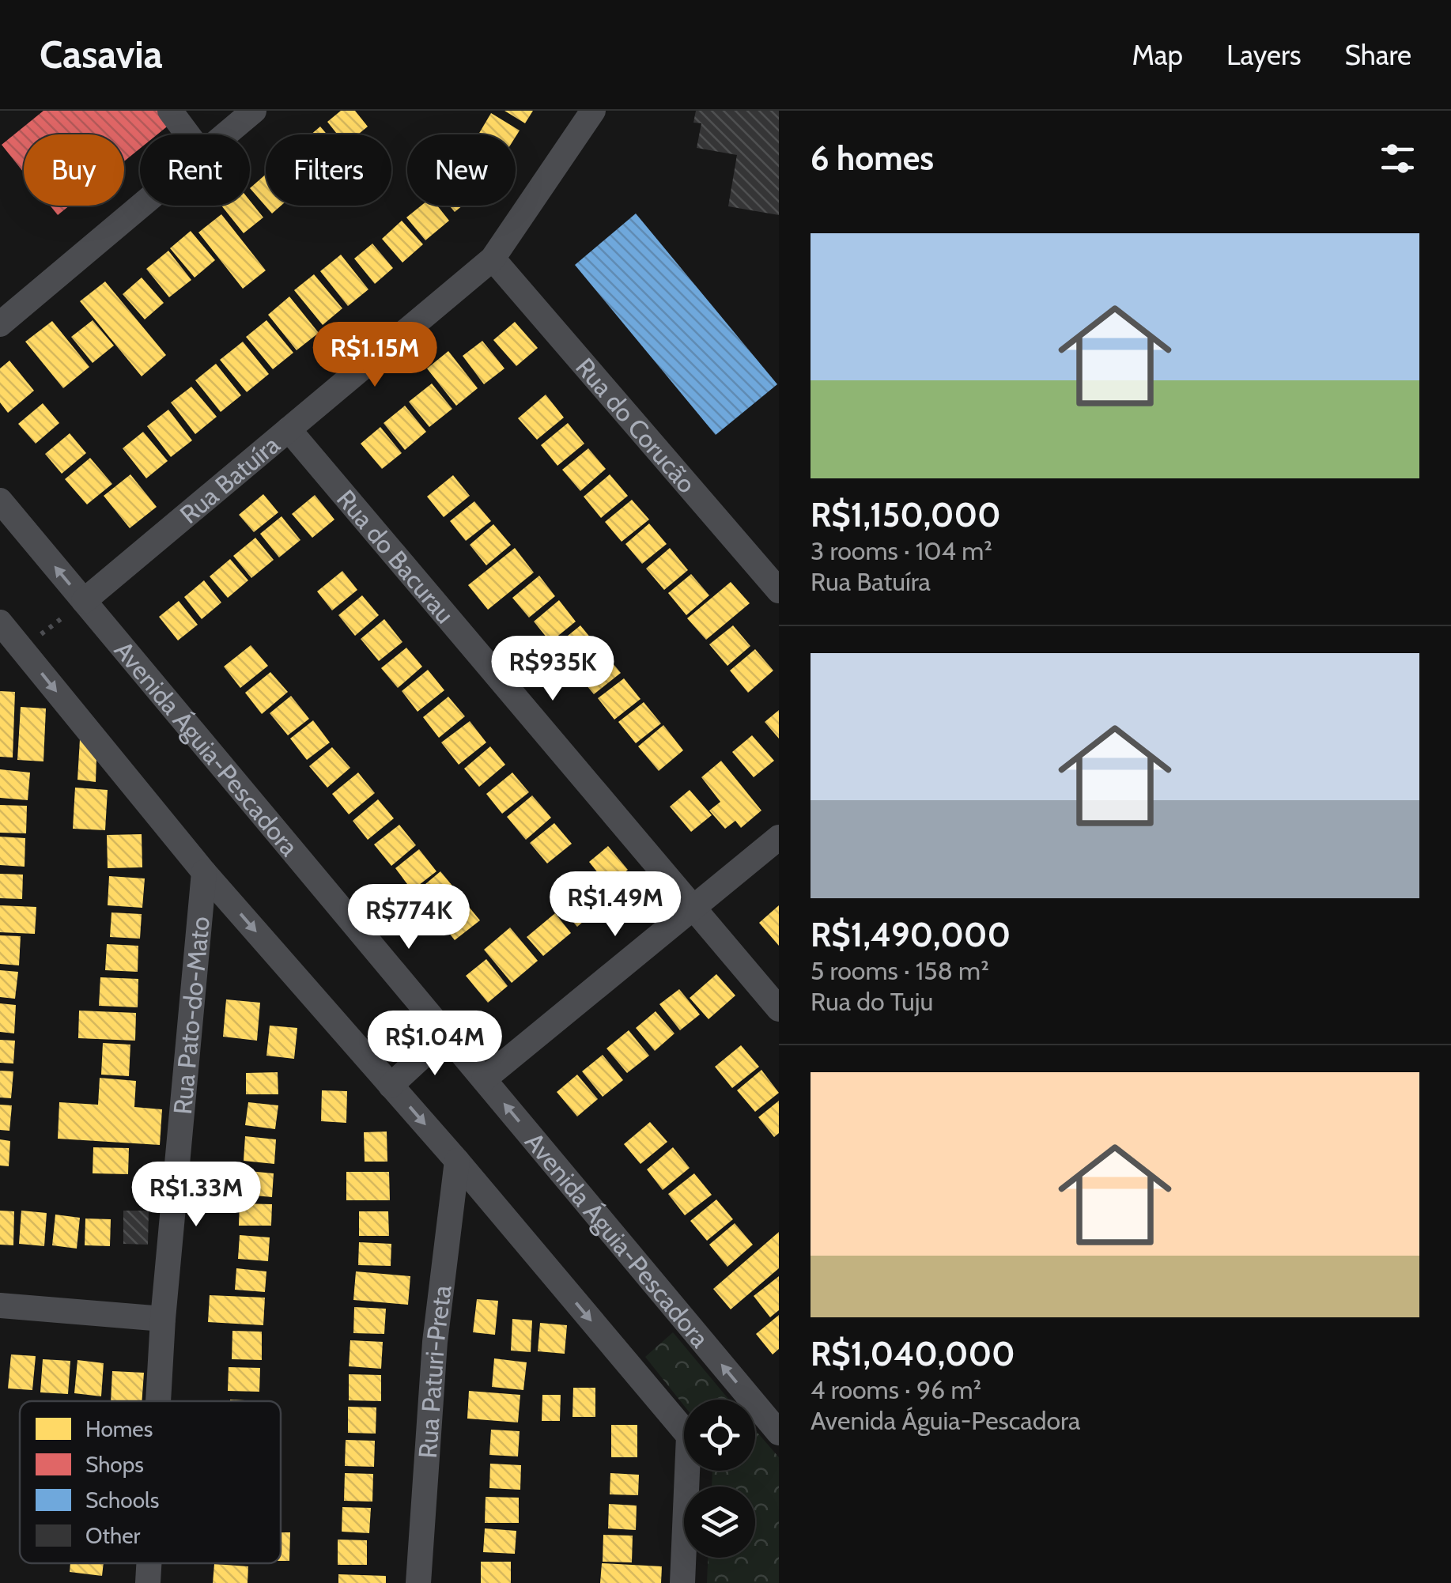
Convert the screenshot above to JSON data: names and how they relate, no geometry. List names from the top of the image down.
{
  "streets": {
    "street": [
      "Rua do Corucão",
      "Rua Batuíra",
      "Rua do Bacurau",
      "Avenida Águia-Pescadora",
      "Rua Pato-do-Mato",
      "Rua Paturi-Preta"
    ]
  },
  "crossings": [
    ["Rua do Corucão", "Rua Batuíra"],
    ["Rua Batuíra", "Rua do Bacurau"],
    ["Rua Batuíra", "Avenida Águia-Pescadora"]
  ],
  "legend": [
    "Homes",
    "Shops",
    "Schools",
    "Other"
  ],
  "page": {
    "header": "Casavia",
    "nav": ["Map", "Layers", "Share"],
    "heading": "6 homes",
    "chip": [
      "Buy",
      "Rent",
      "Filters",
      "New"
    ],
    "list": [
      {
        "name": "R$1,150,000",
        "note": "3 rooms · 104 m² · Rua Batuíra"
      },
      {
        "name": "R$1,490,000",
        "note": "5 rooms · 158 m² · Rua do Tuju"
      },
      {
        "name": "R$1,040,000",
        "note": "4 rooms · 96 m² · Avenida Águia-Pescadora"
      }
    ],
    "price": [
      "R$1.15M",
      "R$935K",
      "R$1.49M",
      "R$774K",
      "R$1.04M",
      "R$1.33M"
    ]
  }
}
